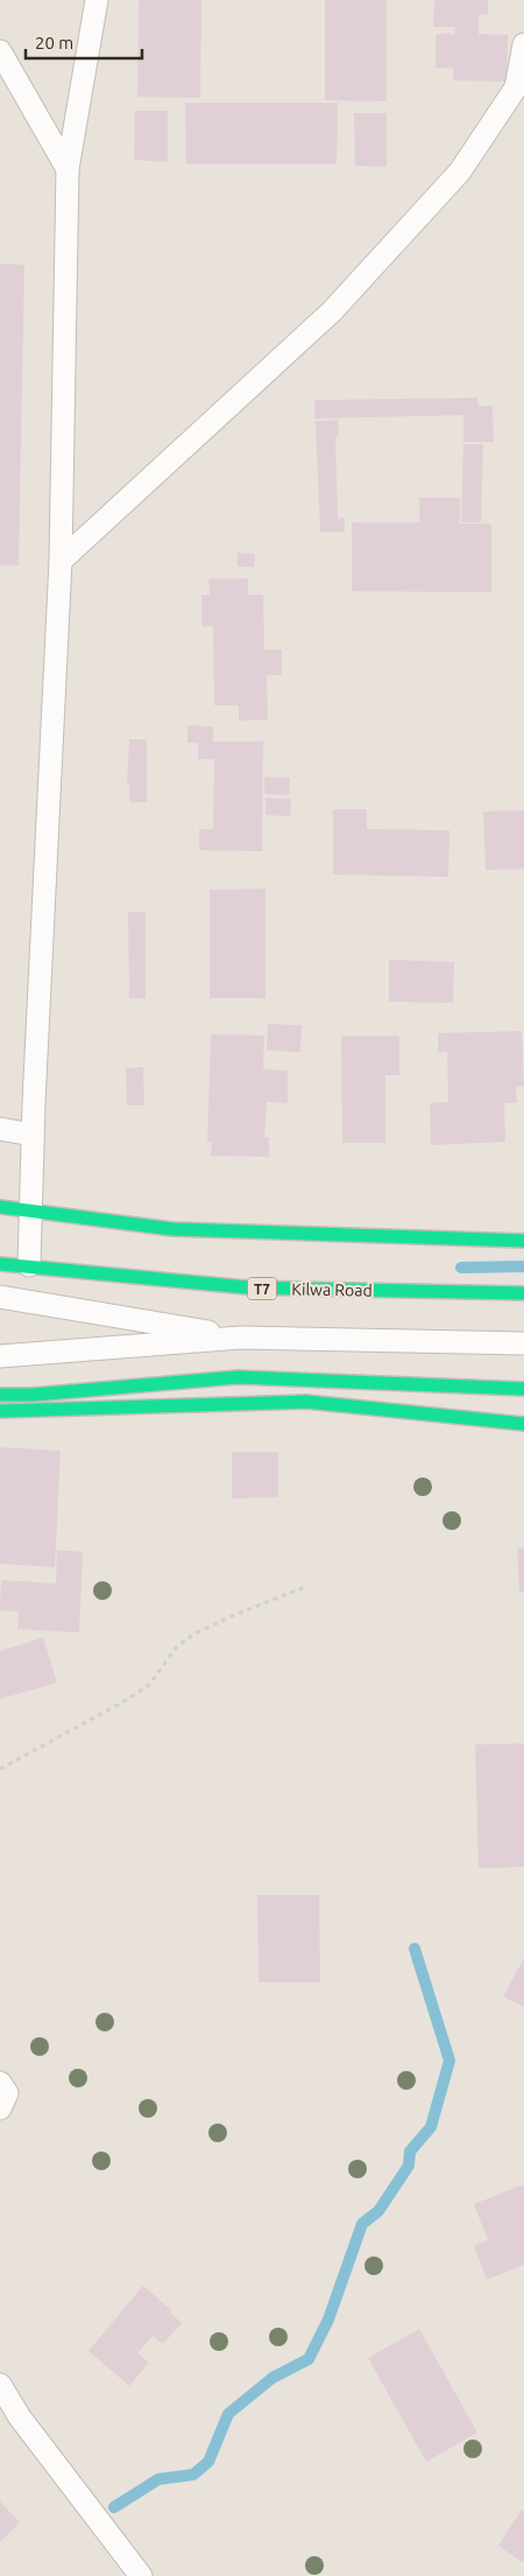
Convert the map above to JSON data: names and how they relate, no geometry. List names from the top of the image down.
{
  "streets": {
    "main road": ["T7", "Kilwa Road"]
  },
  "scale_bar": "20 m"
}
